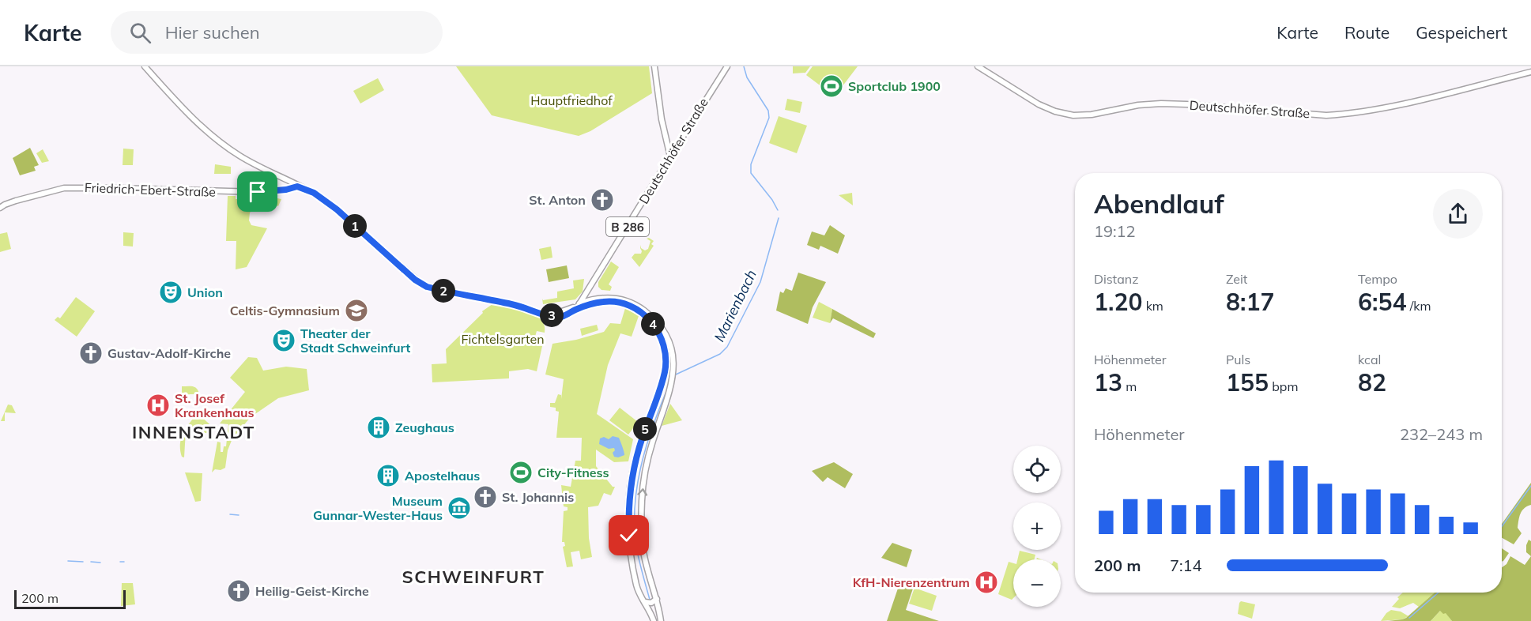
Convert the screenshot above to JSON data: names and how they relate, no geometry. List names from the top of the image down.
{
  "streets": {
    "main road": ["Deutschhöfer Straße", "Friedrich-Ebert-Straße", "B 286"]
  },
  "districts": ["INNENSTADT", "SCHWEINFURT"],
  "water": ["Marienbach"],
  "parks": ["Hauptfriedhof", "Fichtelsgarten"],
  "places": {
    "sports": ["Sportclub 1900", "City-Fitness"],
    "church": [
      "St. Anton",
      "Gustav-Adolf-Kirche",
      "St. Johannis",
      "Heilig-Geist-Kirche"
    ],
    "theatre": ["Union", "Theater der Stadt Schweinfurt"],
    "school or university": ["Celtis-Gymnasium"],
    "hospital": ["St. Josef Krankenhaus", "KfH-Nierenzentrum"],
    "building": ["Zeughaus", "Apostelhaus"],
    "museum": ["Museum Gunnar-Wester-Haus"]
  },
  "scale_bar": "200 m",
  "page": {
    "header": "Karte",
    "search": "Hier suchen",
    "nav": ["Karte", "Route", "Gespeichert"],
    "heading": ["Abendlauf", "19:12"],
    "pins": [
      "1",
      "2",
      "3",
      "4",
      "5"
    ],
    "stats": [
      ["Distanz", "1.20 km"],
      ["Zeit", "8:17"],
      ["Tempo", "6:54 /km"],
      ["Höhenmeter", "13 m"],
      ["Puls", "155 bpm"],
      ["kcal", "82"]
    ],
    "chart": ["Höhenmeter", "232–243 m"],
    "map_buttons": ["+", "−"],
    "list": [
      {
        "name": "200 m",
        "note": "7:14"
      }
    ],
    "scale": "200 m"
  }
}
